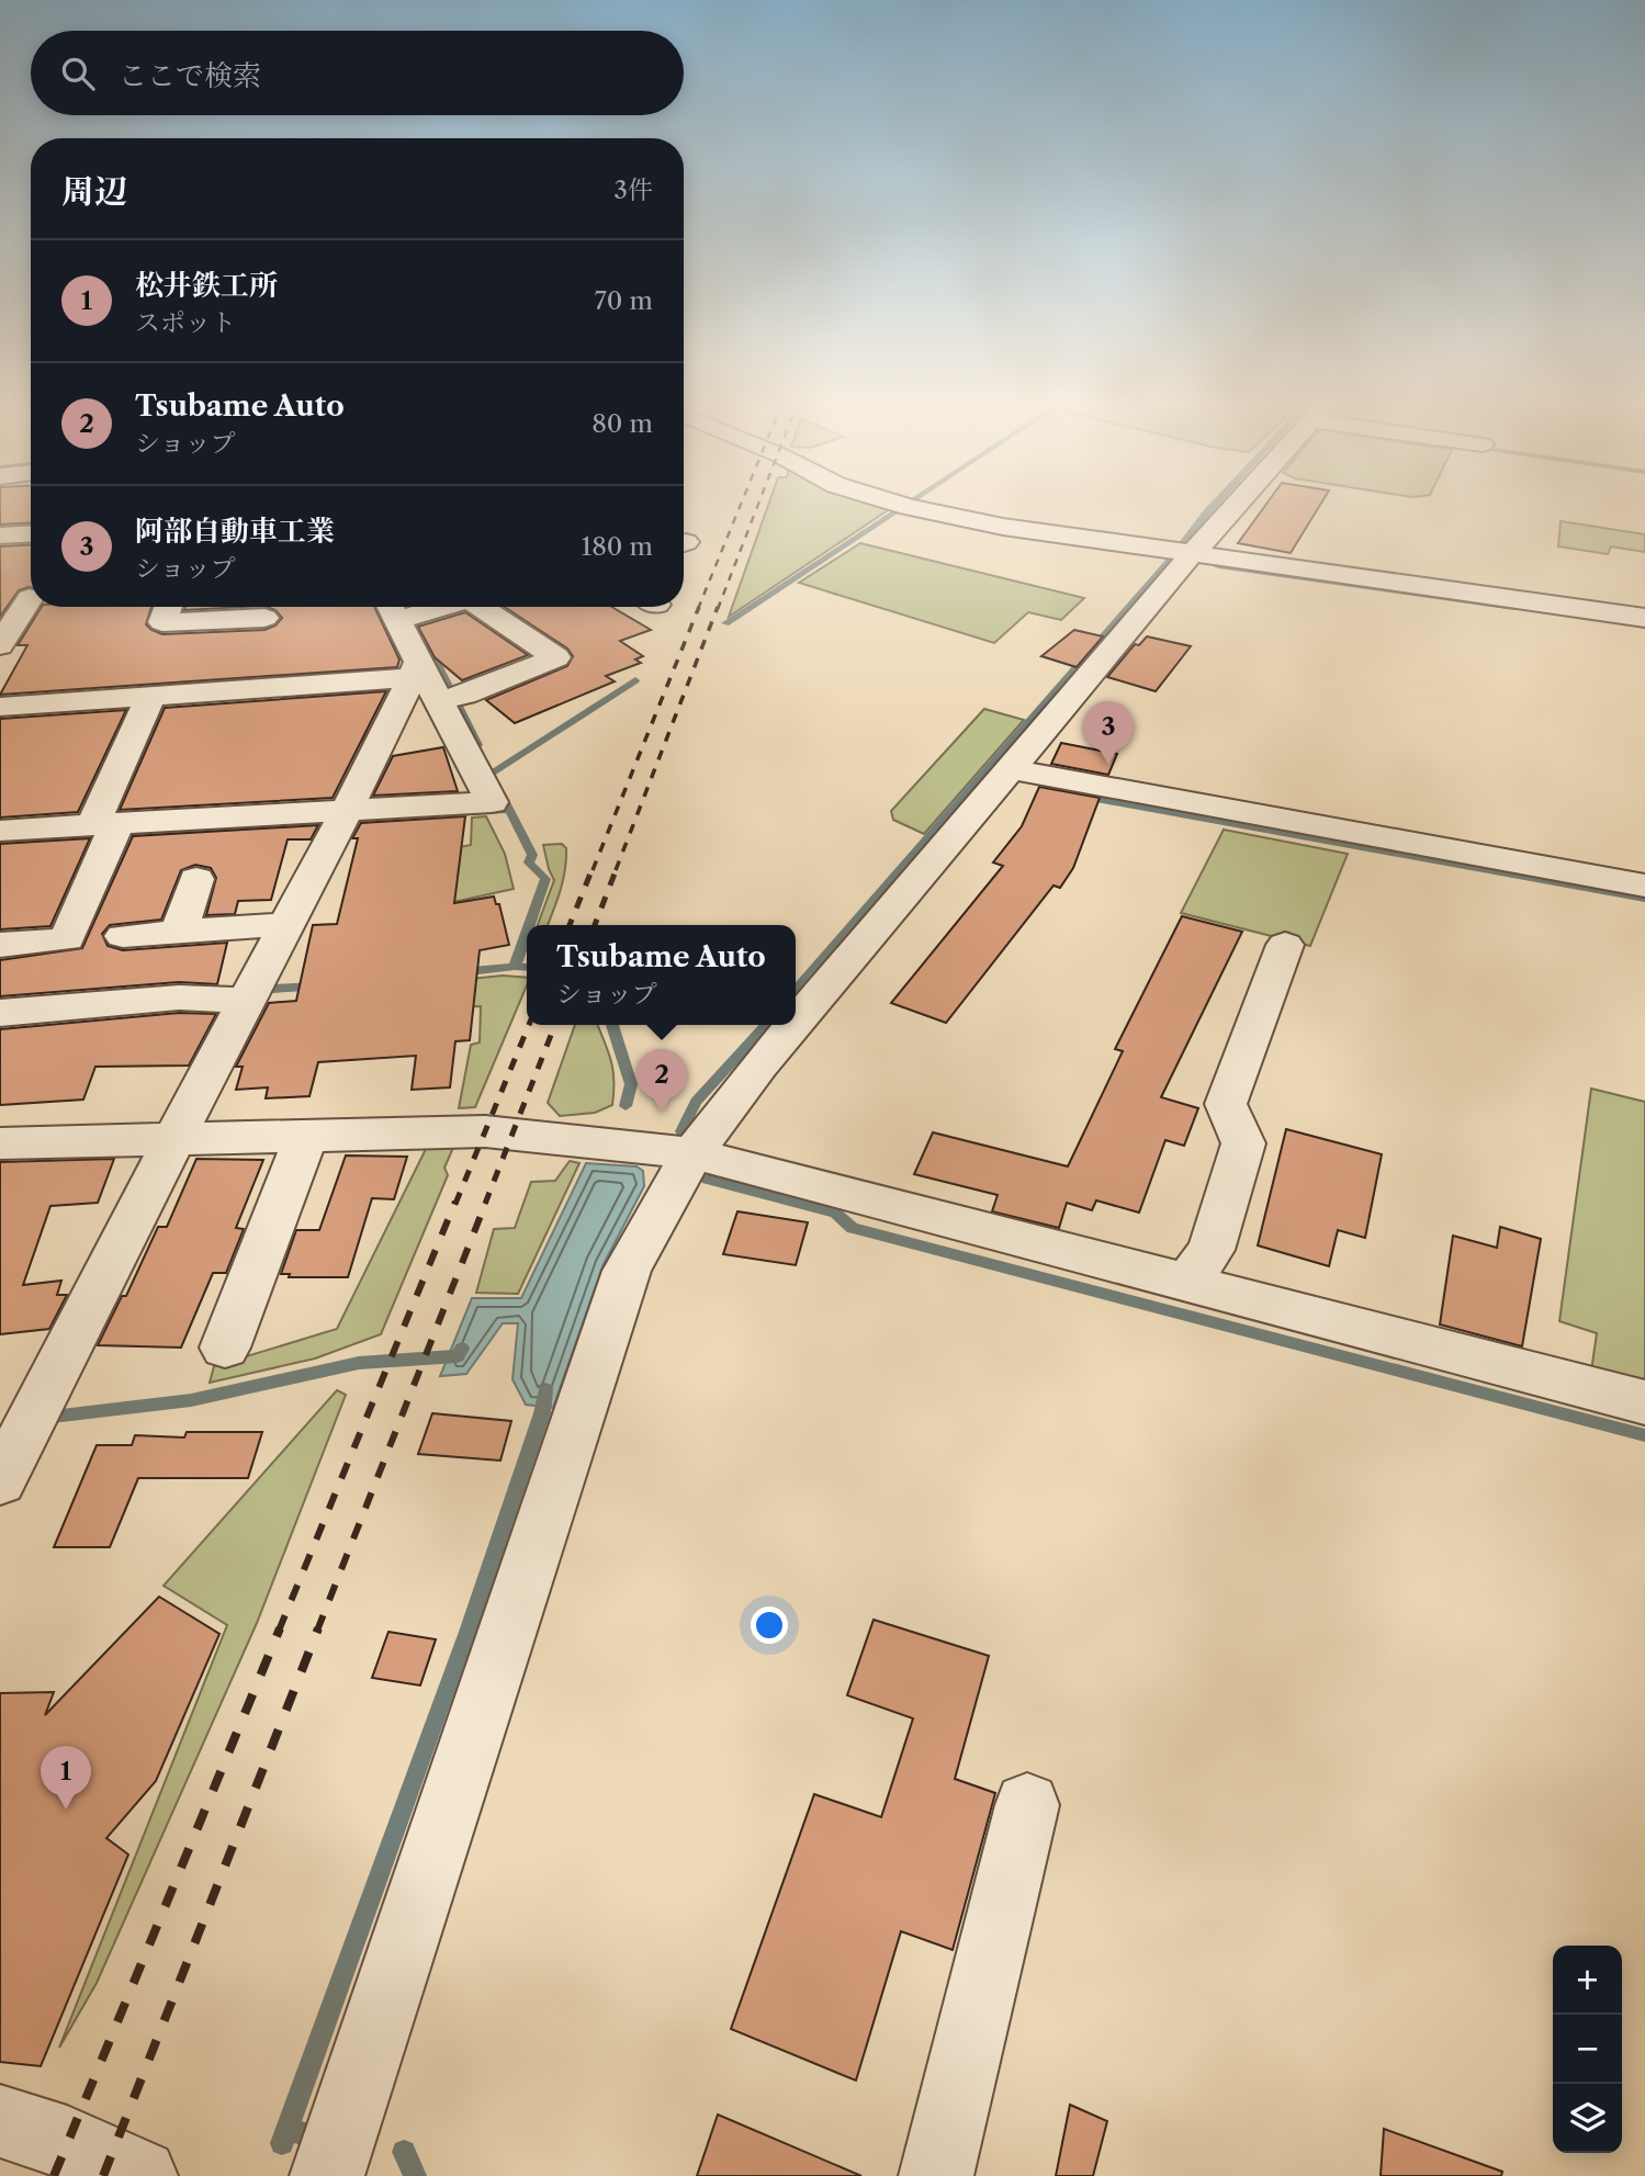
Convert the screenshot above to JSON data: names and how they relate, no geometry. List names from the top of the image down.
{
  "page": {
    "search": "ここで検索",
    "heading": ["周辺", "3件"],
    "list": [
      {
        "mark": "1",
        "name": "松井鉄工所",
        "note": "スポット",
        "value": "70 m"
      },
      {
        "mark": "2",
        "name": "Tsubame Auto",
        "note": "ショップ",
        "value": "80 m"
      },
      {
        "mark": "3",
        "name": "阿部自動車工業",
        "note": "ショップ",
        "value": "180 m"
      }
    ],
    "pins": ["3", "2", "1"],
    "popup": ["Tsubame Auto", "ショップ"],
    "map_buttons": ["+", "−"]
  }
}
